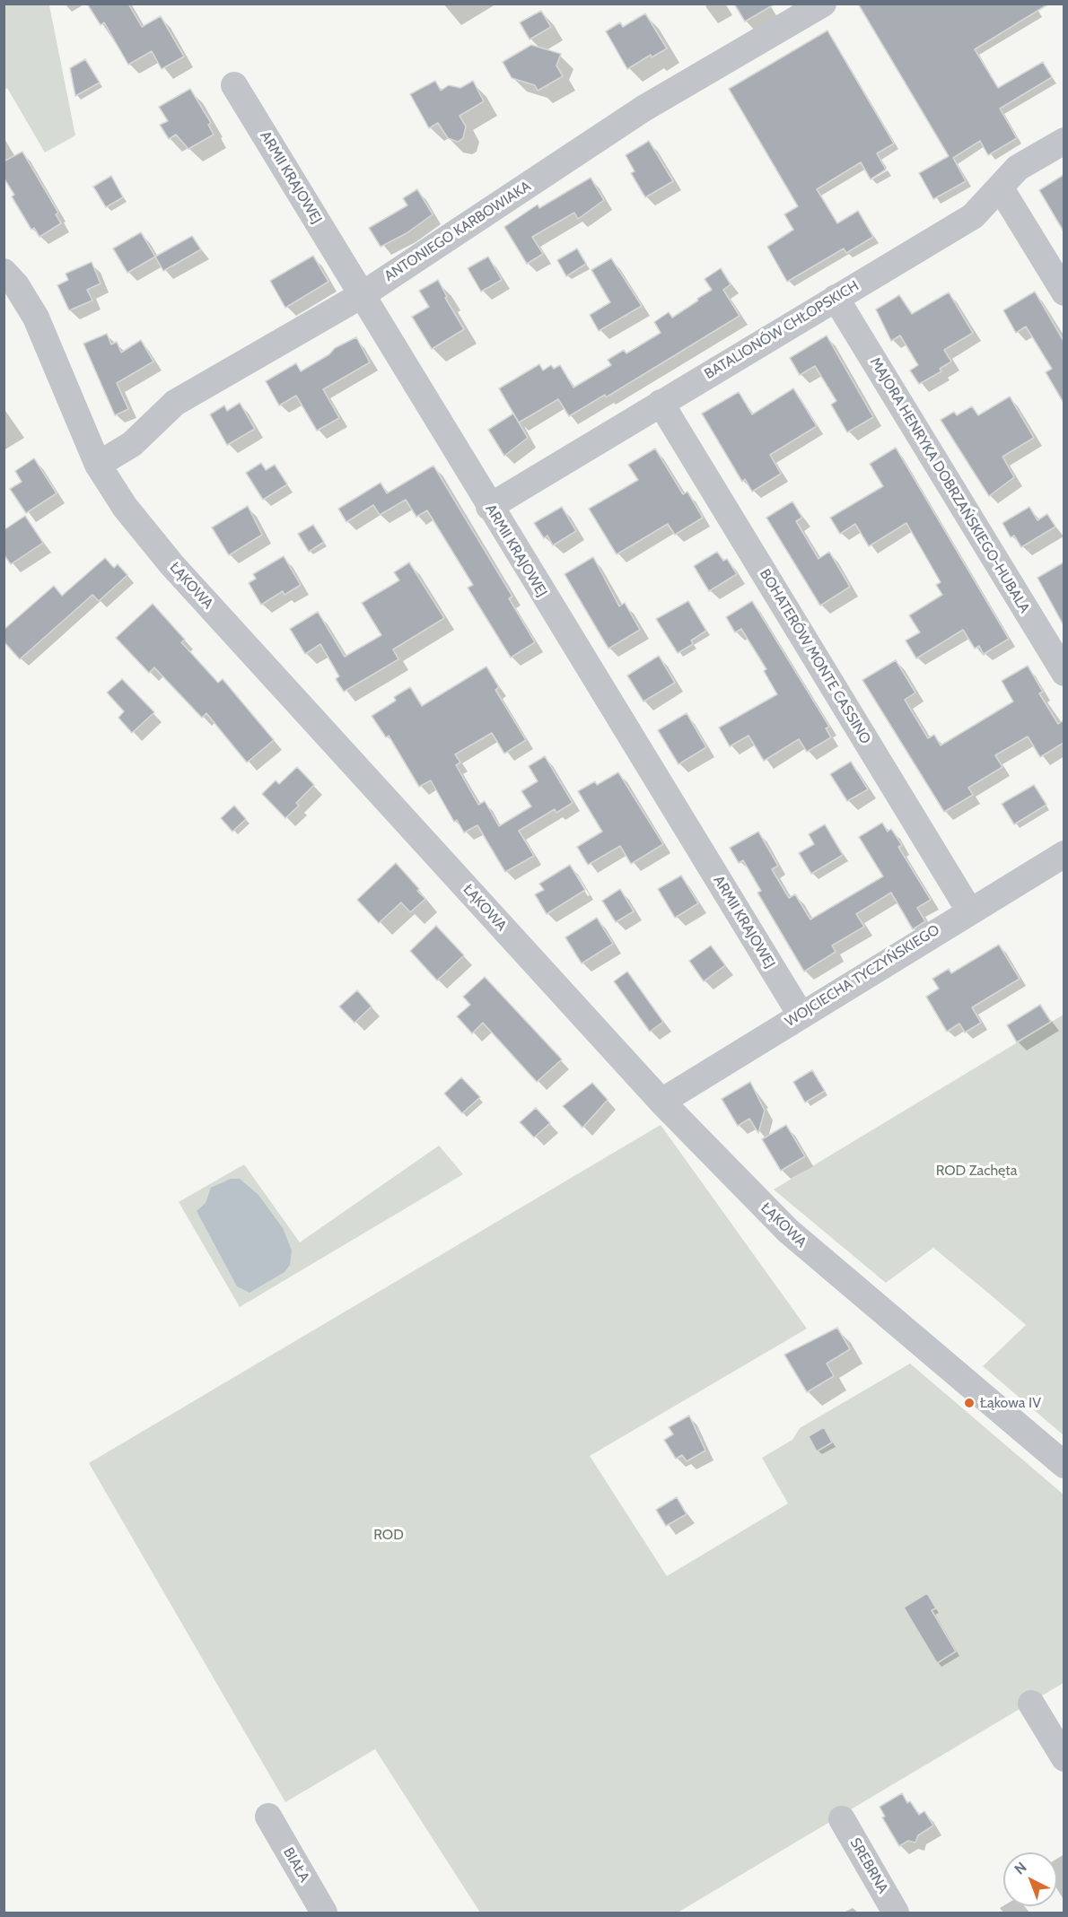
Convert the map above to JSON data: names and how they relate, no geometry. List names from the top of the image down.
{
  "streets": {
    "street": [
      "ARMII KRAJOWEJ",
      "ANTONIEGO KARBOWIAKA",
      "BATALIONÓW CHŁOPSKICH",
      "MAJORA HENRYKA DOBRZAŃSKIEGO-HUBALA",
      "ŁĄKOWA",
      "BOHATERÓW MONTE CASSINO",
      "WOJCIECHA TYCZYŃSKIEGO",
      "BIAŁA",
      "SREBRNA"
    ]
  },
  "crossings": [
    ["ARMII KRAJOWEJ", "ANTONIEGO KARBOWIAKA"],
    ["ARMII KRAJOWEJ", "BATALIONÓW CHŁOPSKICH"],
    ["ARMII KRAJOWEJ", "WOJCIECHA TYCZYŃSKIEGO"],
    ["ANTONIEGO KARBOWIAKA", "ŁĄKOWA"],
    ["BATALIONÓW CHŁOPSKICH", "MAJORA HENRYKA DOBRZAŃSKIEGO-HUBALA"],
    ["BATALIONÓW CHŁOPSKICH", "BOHATERÓW MONTE CASSINO"],
    ["ŁĄKOWA", "WOJCIECHA TYCZYŃSKIEGO"],
    ["BOHATERÓW MONTE CASSINO", "WOJCIECHA TYCZYŃSKIEGO"]
  ],
  "parks": ["ROD Zachęta", "ROD"],
  "places": ["Łąkowa IV"],
  "north": "top left"
}
